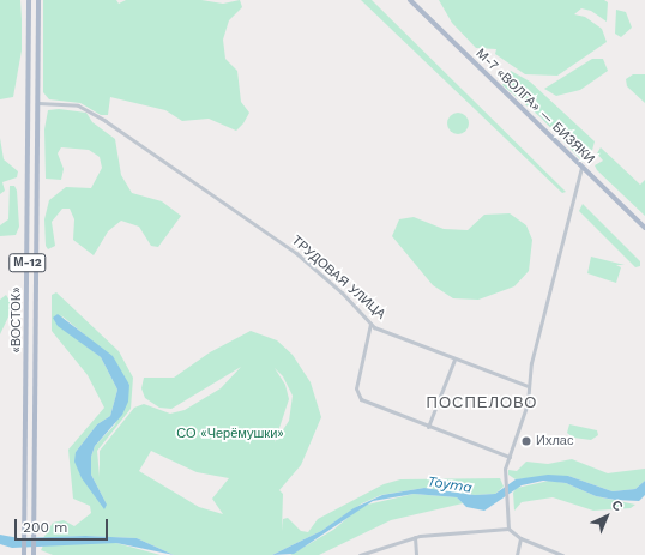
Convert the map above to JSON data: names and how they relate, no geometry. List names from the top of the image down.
{
  "streets": {
    "main road": ["М-7 «ВОЛГА» — БИЗЯКИ", "М-12", "«ВОСТОК»"],
    "street": ["ТРУДОВАЯ УЛИЦА"]
  },
  "crossings": [
    ["ТРУДОВАЯ УЛИЦА", "«ВОСТОК»"]
  ],
  "districts": ["ПОСПЕЛОВО"],
  "water": ["Toyma"],
  "parks": ["СО «Черёмушки»"],
  "places": ["Ихлас"],
  "scale_bar": "200 m",
  "north": "top right"
}
